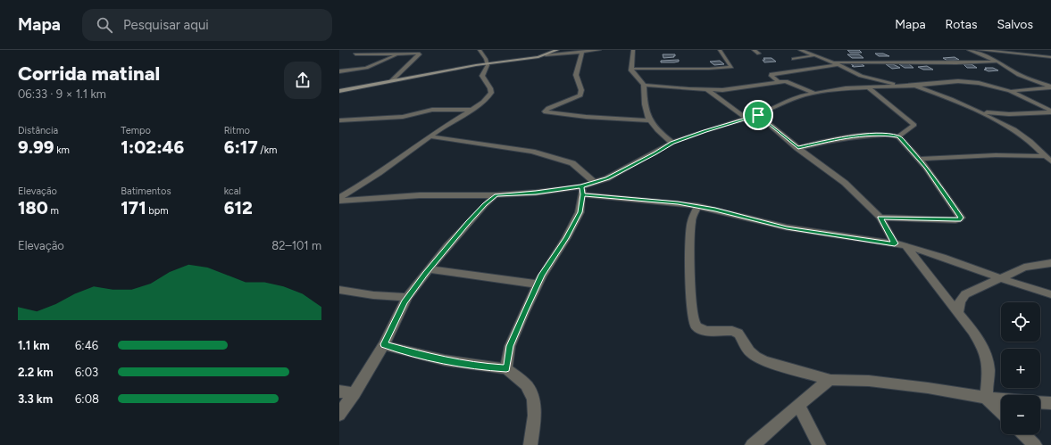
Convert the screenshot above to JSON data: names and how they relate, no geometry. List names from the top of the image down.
{
  "page": {
    "header": "Mapa",
    "search": "Pesquisar aqui",
    "nav": ["Mapa", "Rotas", "Salvos"],
    "heading": ["Corrida matinal", "06:33 · 9 × 1.1 km"],
    "stats": [
      ["Distância", "9.99 km"],
      ["Tempo", "1:02:46"],
      ["Ritmo", "6:17 /km"],
      ["Elevação", "180 m"],
      ["Batimentos", "171 bpm"],
      ["kcal", "612"]
    ],
    "chart": ["Elevação", "82–101 m"],
    "map_buttons": ["+", "−"],
    "list": [
      {
        "name": "1.1 km",
        "note": "6:46"
      },
      {
        "name": "2.2 km",
        "note": "6:03"
      },
      {
        "name": "3.3 km",
        "note": "6:08"
      }
    ]
  }
}
